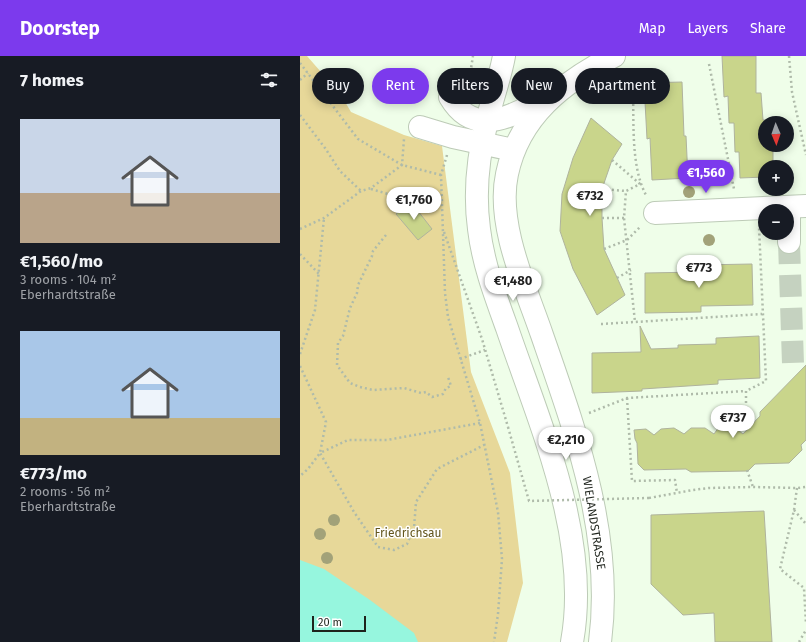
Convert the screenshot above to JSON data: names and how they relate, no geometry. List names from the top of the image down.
{
  "streets": {
    "street": ["WIELANDSTRASSE"]
  },
  "parks": ["Friedrichsau"],
  "scale_bar": "20 m",
  "north": "bottom",
  "page": {
    "header": "Doorstep",
    "nav": ["Map", "Layers", "Share"],
    "heading": "7 homes",
    "chip": [
      "Buy",
      "Rent",
      "Filters",
      "New",
      "Apartment"
    ],
    "list": [
      {
        "name": "€1,560/mo",
        "note": "3 rooms · 104 m² · Eberhardtstraße"
      },
      {
        "name": "€773/mo",
        "note": "2 rooms · 56 m² · Eberhardtstraße"
      }
    ],
    "map_buttons": ["+", "−"],
    "price": [
      "€1,560",
      "€732",
      "€1,760",
      "€773",
      "€1,480",
      "€737",
      "€2,210"
    ],
    "scale": "20 m"
  }
}
